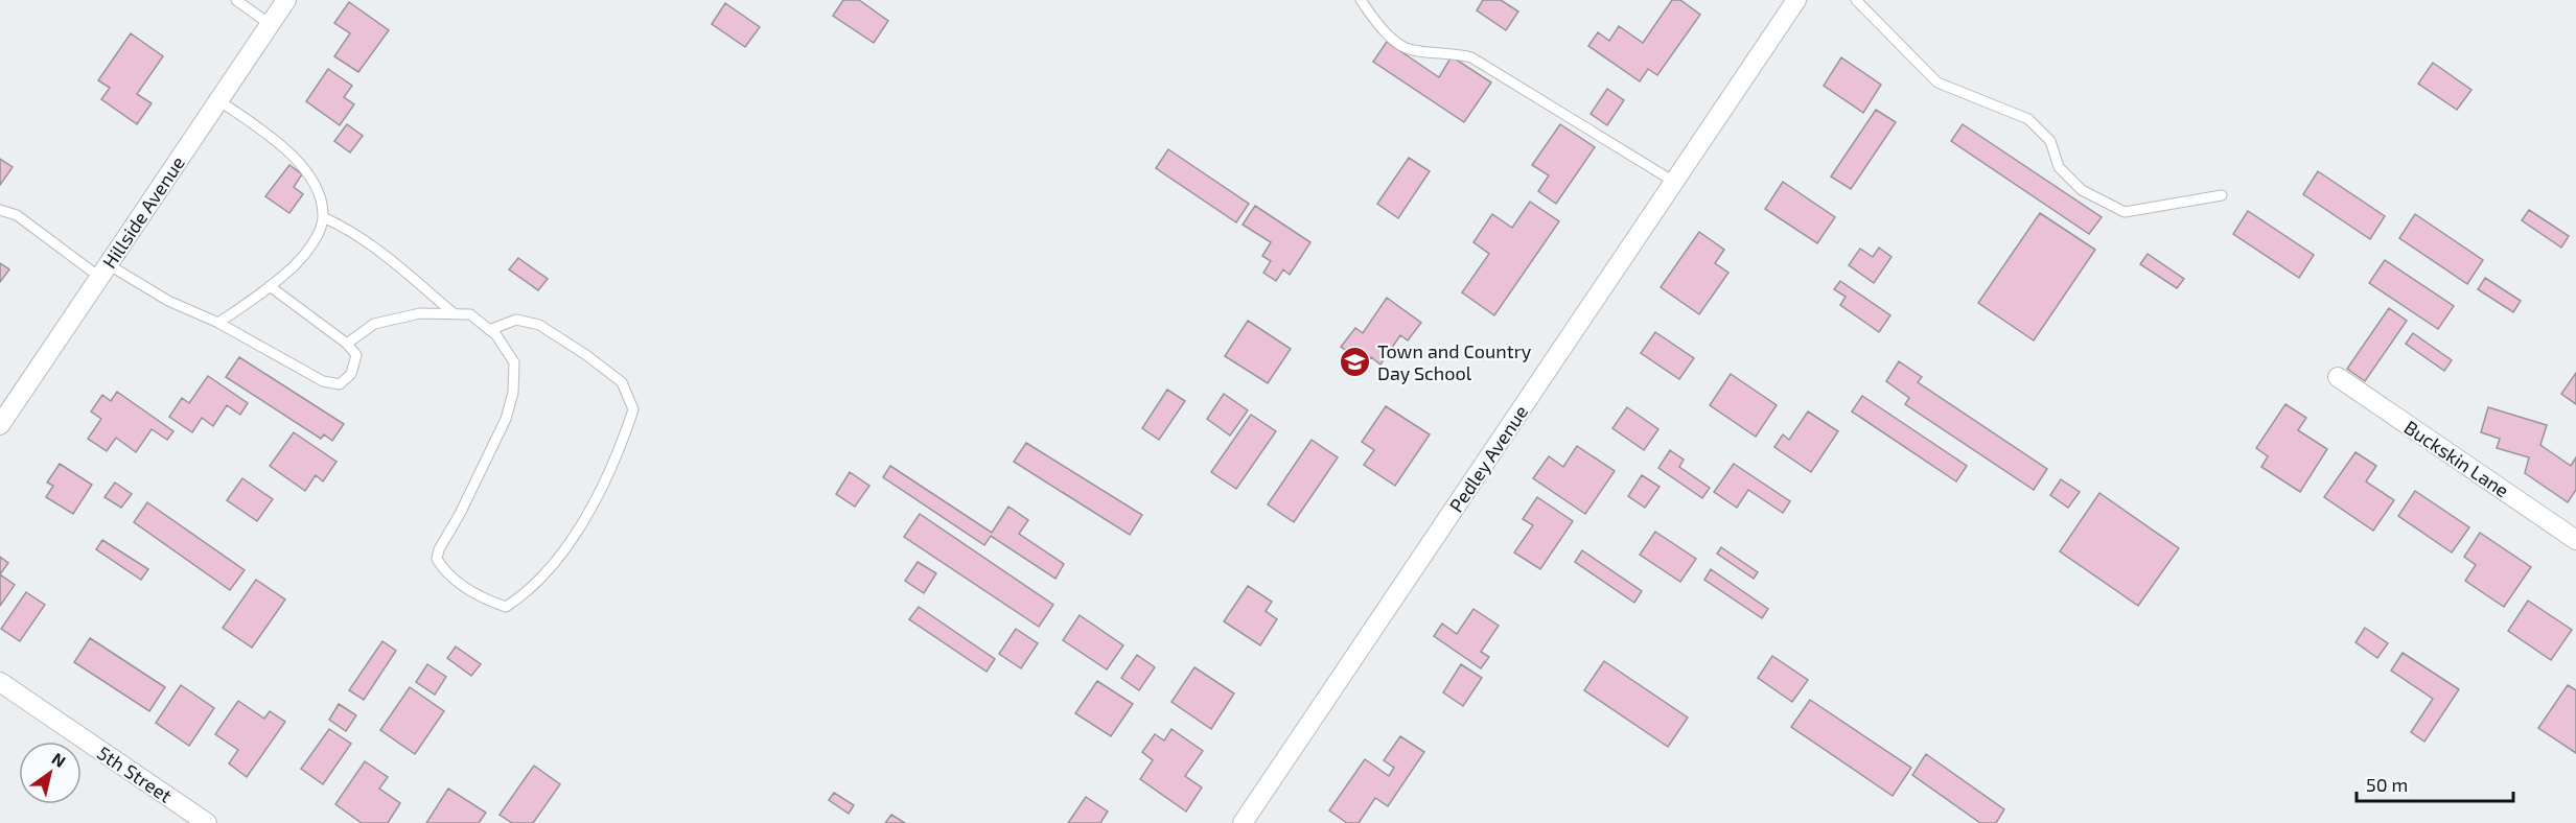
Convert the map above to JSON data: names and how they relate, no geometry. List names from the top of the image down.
{
  "streets": {
    "street": [
      "Hillside Avenue",
      "Pedley Avenue",
      "Buckskin Lane",
      "5th Street"
    ]
  },
  "places": {
    "school or university": ["Town and Country Day School"]
  },
  "scale_bar": "50 m",
  "north": "top right"
}
